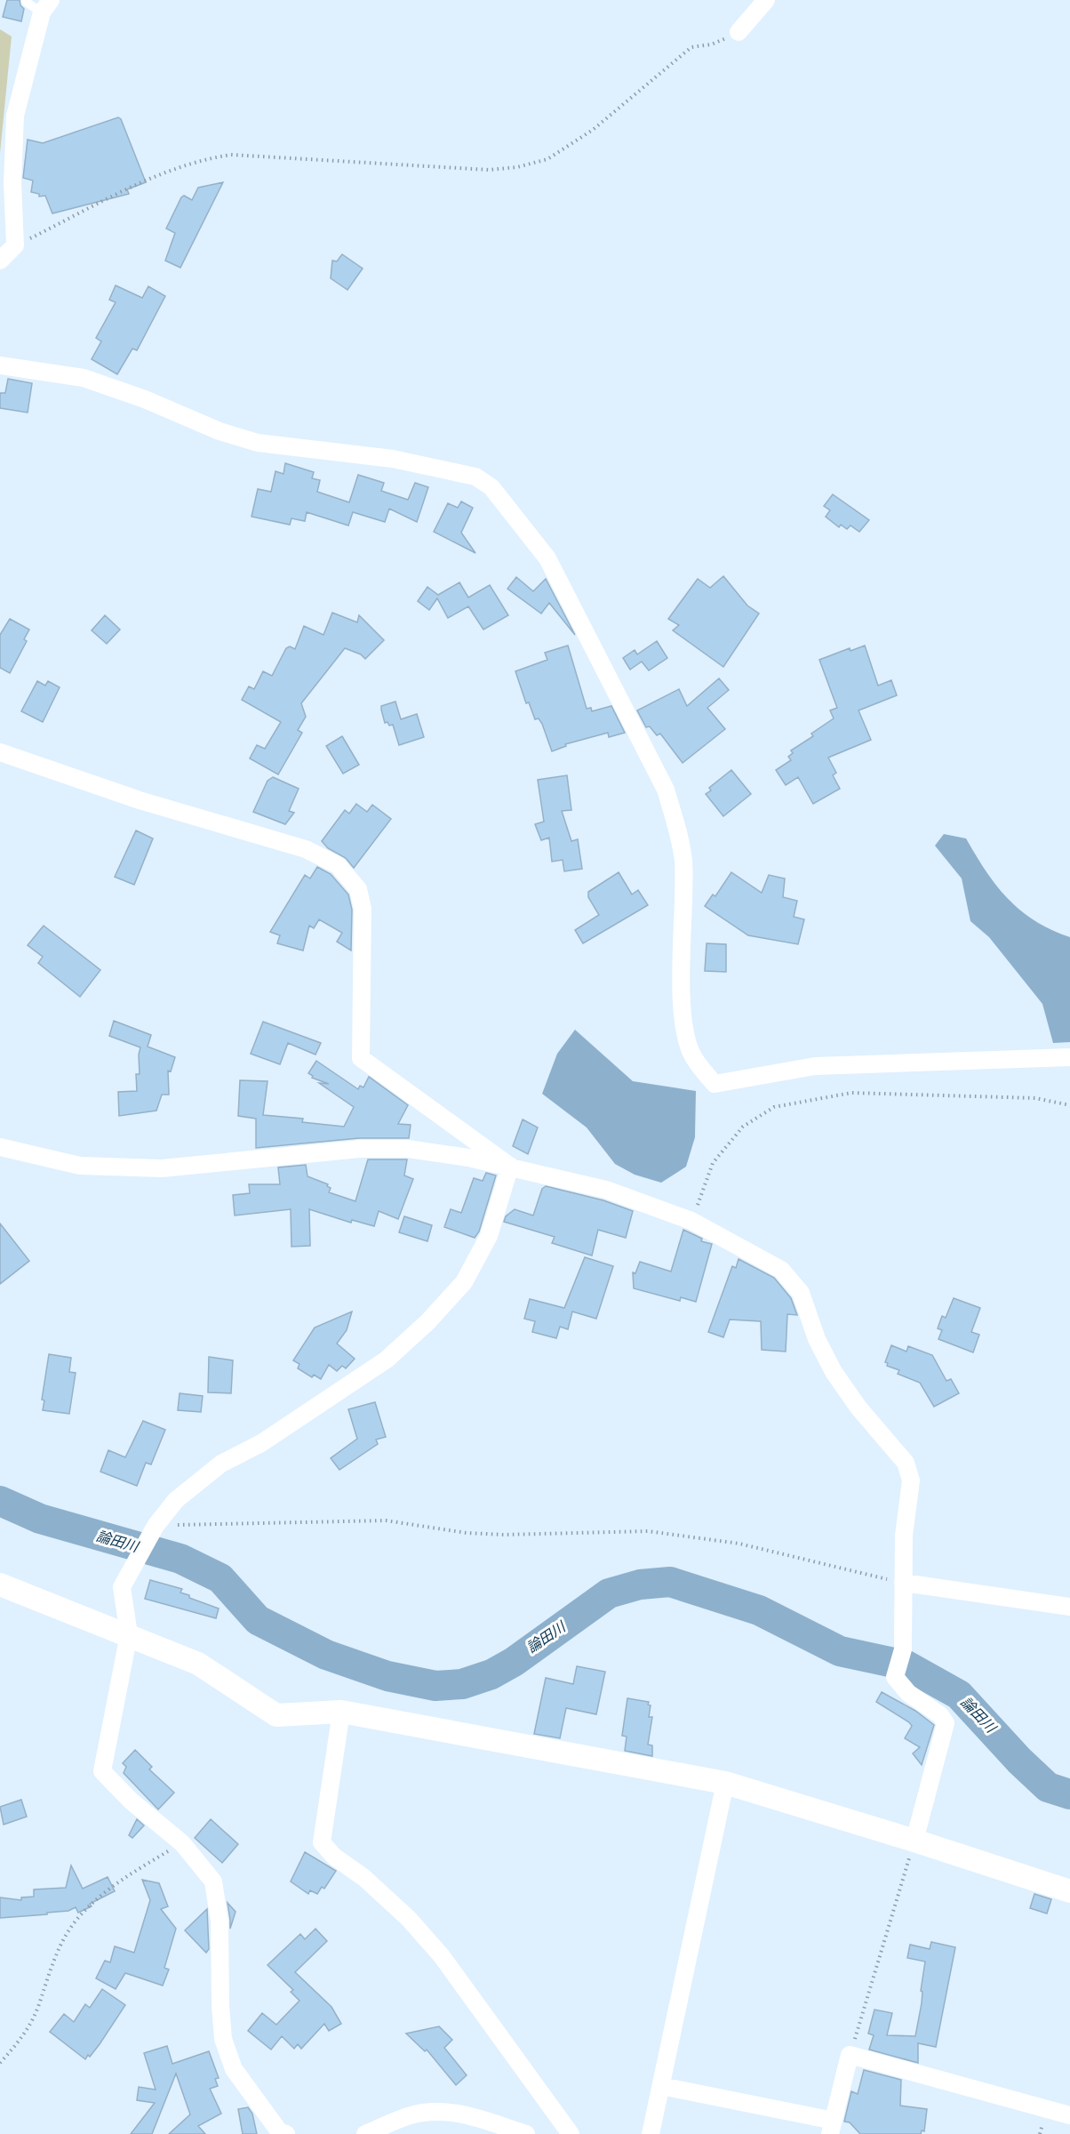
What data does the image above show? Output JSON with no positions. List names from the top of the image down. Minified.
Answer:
{"water":["論田川"]}
